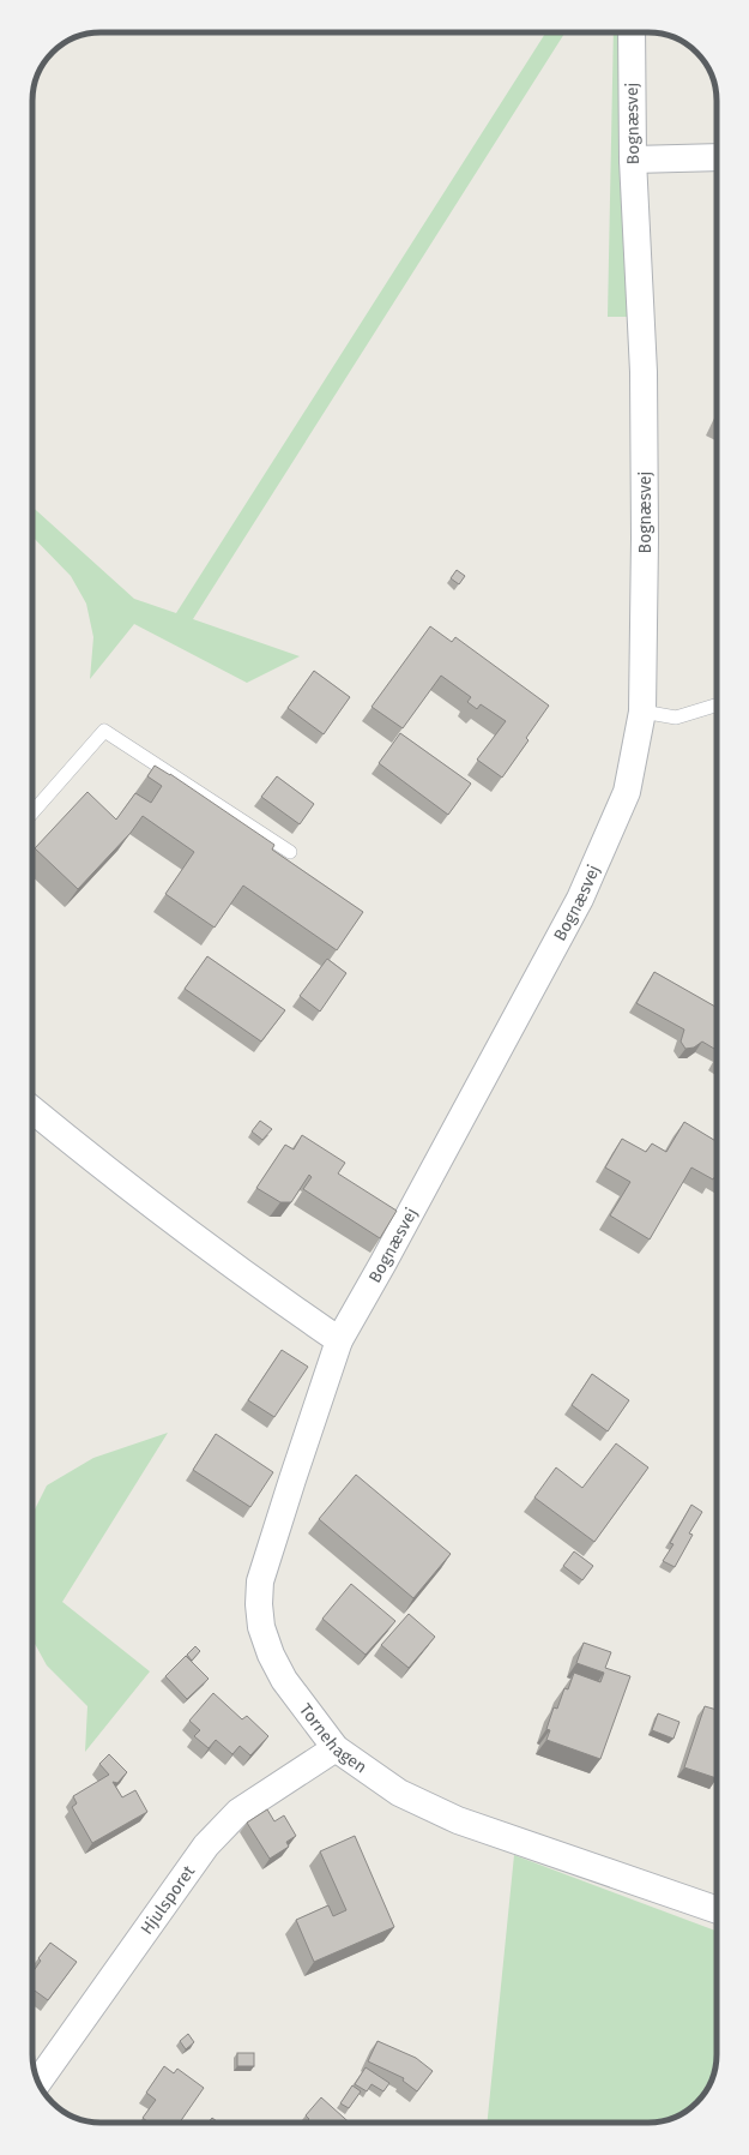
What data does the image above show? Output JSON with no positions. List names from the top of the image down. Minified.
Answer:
{"streets":{"street":["Bognæsvej","Tornehagen","Hjulsporet"]},"crossings":[["Bognæsvej","Tornehagen"],["Tornehagen","Hjulsporet"]]}
